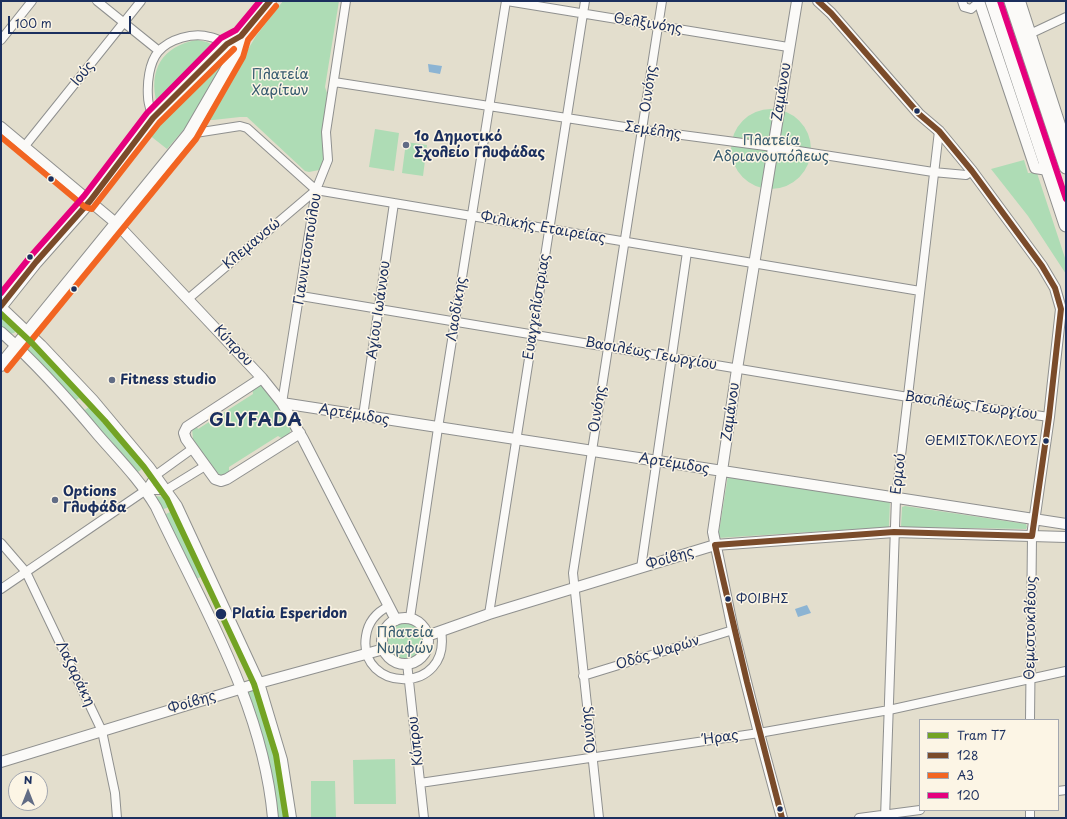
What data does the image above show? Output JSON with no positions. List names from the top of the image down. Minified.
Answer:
{"streets":{"street":["Θελξινόης","Ιούς","Οινόης","Ζαμάνου","Σεμέλης","Φιλικής Εταιρείας","Κλεμανσώ","Γιαννιτσοπούλου","Ευαγγελίστριας","Λαοδίκης","Αγίου Ιωάννου","Κύπρου","Βασιλέως Γεωργίου","Αρτέμιδος","Ερμού","Φοίβης","Θεμιστοκλέους","Οδóς Ψαρών","Λαζαράκη","Ήρας"]},"crossings":[["Θελξινόης","Οινόης"],["Θελξινόης","Ζαμάνου"],["Θελξινόης","Ευαγγελίστριας"],["Θελξινόης","Λαοδίκης"],["Ιούς","Κύπρου"],["Οινόης","Σεμέλης"],["Οινόης","Φιλικής Εταιρείας"],["Οινόης","Βασιλέως Γεωργίου"],["Οινόης","Αρτέμιδος"],["Οινόης","Φοίβης"],["Οινόης","Οδóς Ψαρών"],["Οινόης","Ήρας"],["Ζαμάνου","Σεμέλης"],["Ζαμάνου","Φιλικής Εταιρείας"],["Ζαμάνου","Βασιλέως Γεωργίου"],["Ζαμάνου","Αρτέμιδος"],["Ζαμάνου","Φοίβης"],["Ζαμάνου","Οδóς Ψαρών"],["Ζαμάνου","Ήρας"],["Σεμέλης","Γιαννιτσοπούλου"],["Σεμέλης","Ευαγγελίστριας"],["Σεμέλης","Λαοδίκης"],["Σεμέλης","Ερμού"],["Φιλικής Εταιρείας","Κλεμανσώ"],["Φιλικής Εταιρείας","Γιαννιτσοπούλου"],["Φιλικής Εταιρείας","Ευαγγελίστριας"],["Φιλικής Εταιρείας","Λαοδίκης"],["Φιλικής Εταιρείας","Αγίου Ιωάννου"],["Φιλικής Εταιρείας","Ερμού"],["Κλεμανσώ","Γιαννιτσοπούλου"],["Κλεμανσώ","Κύπρου"],["Γιαννιτσοπούλου","Κύπρου"],["Γιαννιτσοπούλου","Βασιλέως Γεωργίου"],["Γιαννιτσοπούλου","Αρτέμιδος"],["Ευαγγελίστριας","Βασιλέως Γεωργίου"],["Ευαγγελίστριας","Αρτέμιδος"],["Ευαγγελίστριας","Φοίβης"],["Λαοδίκης","Κύπρου"],["Λαοδίκης","Βασιλέως Γεωργίου"],["Λαοδίκης","Αρτέμιδος"],["Λαοδίκης","Φοίβης"],["Αγίου Ιωάννου","Βασιλέως Γεωργίου"],["Αγίου Ιωάννου","Αρτέμιδος"],["Κύπρου","Αρτέμιδος"],["Κύπρου","Φοίβης"],["Κύπρου","Ήρας"],["Βασιλέως Γεωργίου","Ερμού"],["Αρτέμιδος","Ερμού"],["Ερμού","Φοίβης"],["Ερμού","Ήρας"],["Φοίβης","Θεμιστοκλέους"],["Φοίβης","Λαζαράκη"],["Θεμιστοκλέους","Ήρας"]],"districts":["GLYFADA"],"parks":["Πλατεία Χαρίτων","Πλατεία Αδριανουπόλεως","Πλατεία Νυμφών"],"places":["1ο Δημοτικό Σχολείο Γλυφάδας","Fitness studio","ΘΕΜΙΣΤΟΚΛΕΟΥΣ","Options Γλυφάδα","ΦΟΙΒΗΣ","Platia Esperidon"],"lines":["transit line 128","transit line 120","transit line Α3","tram line Τ7"],"legend":["Tram Τ7","128","Α3","120"],"scale_bar":"100 m","north":"top"}
